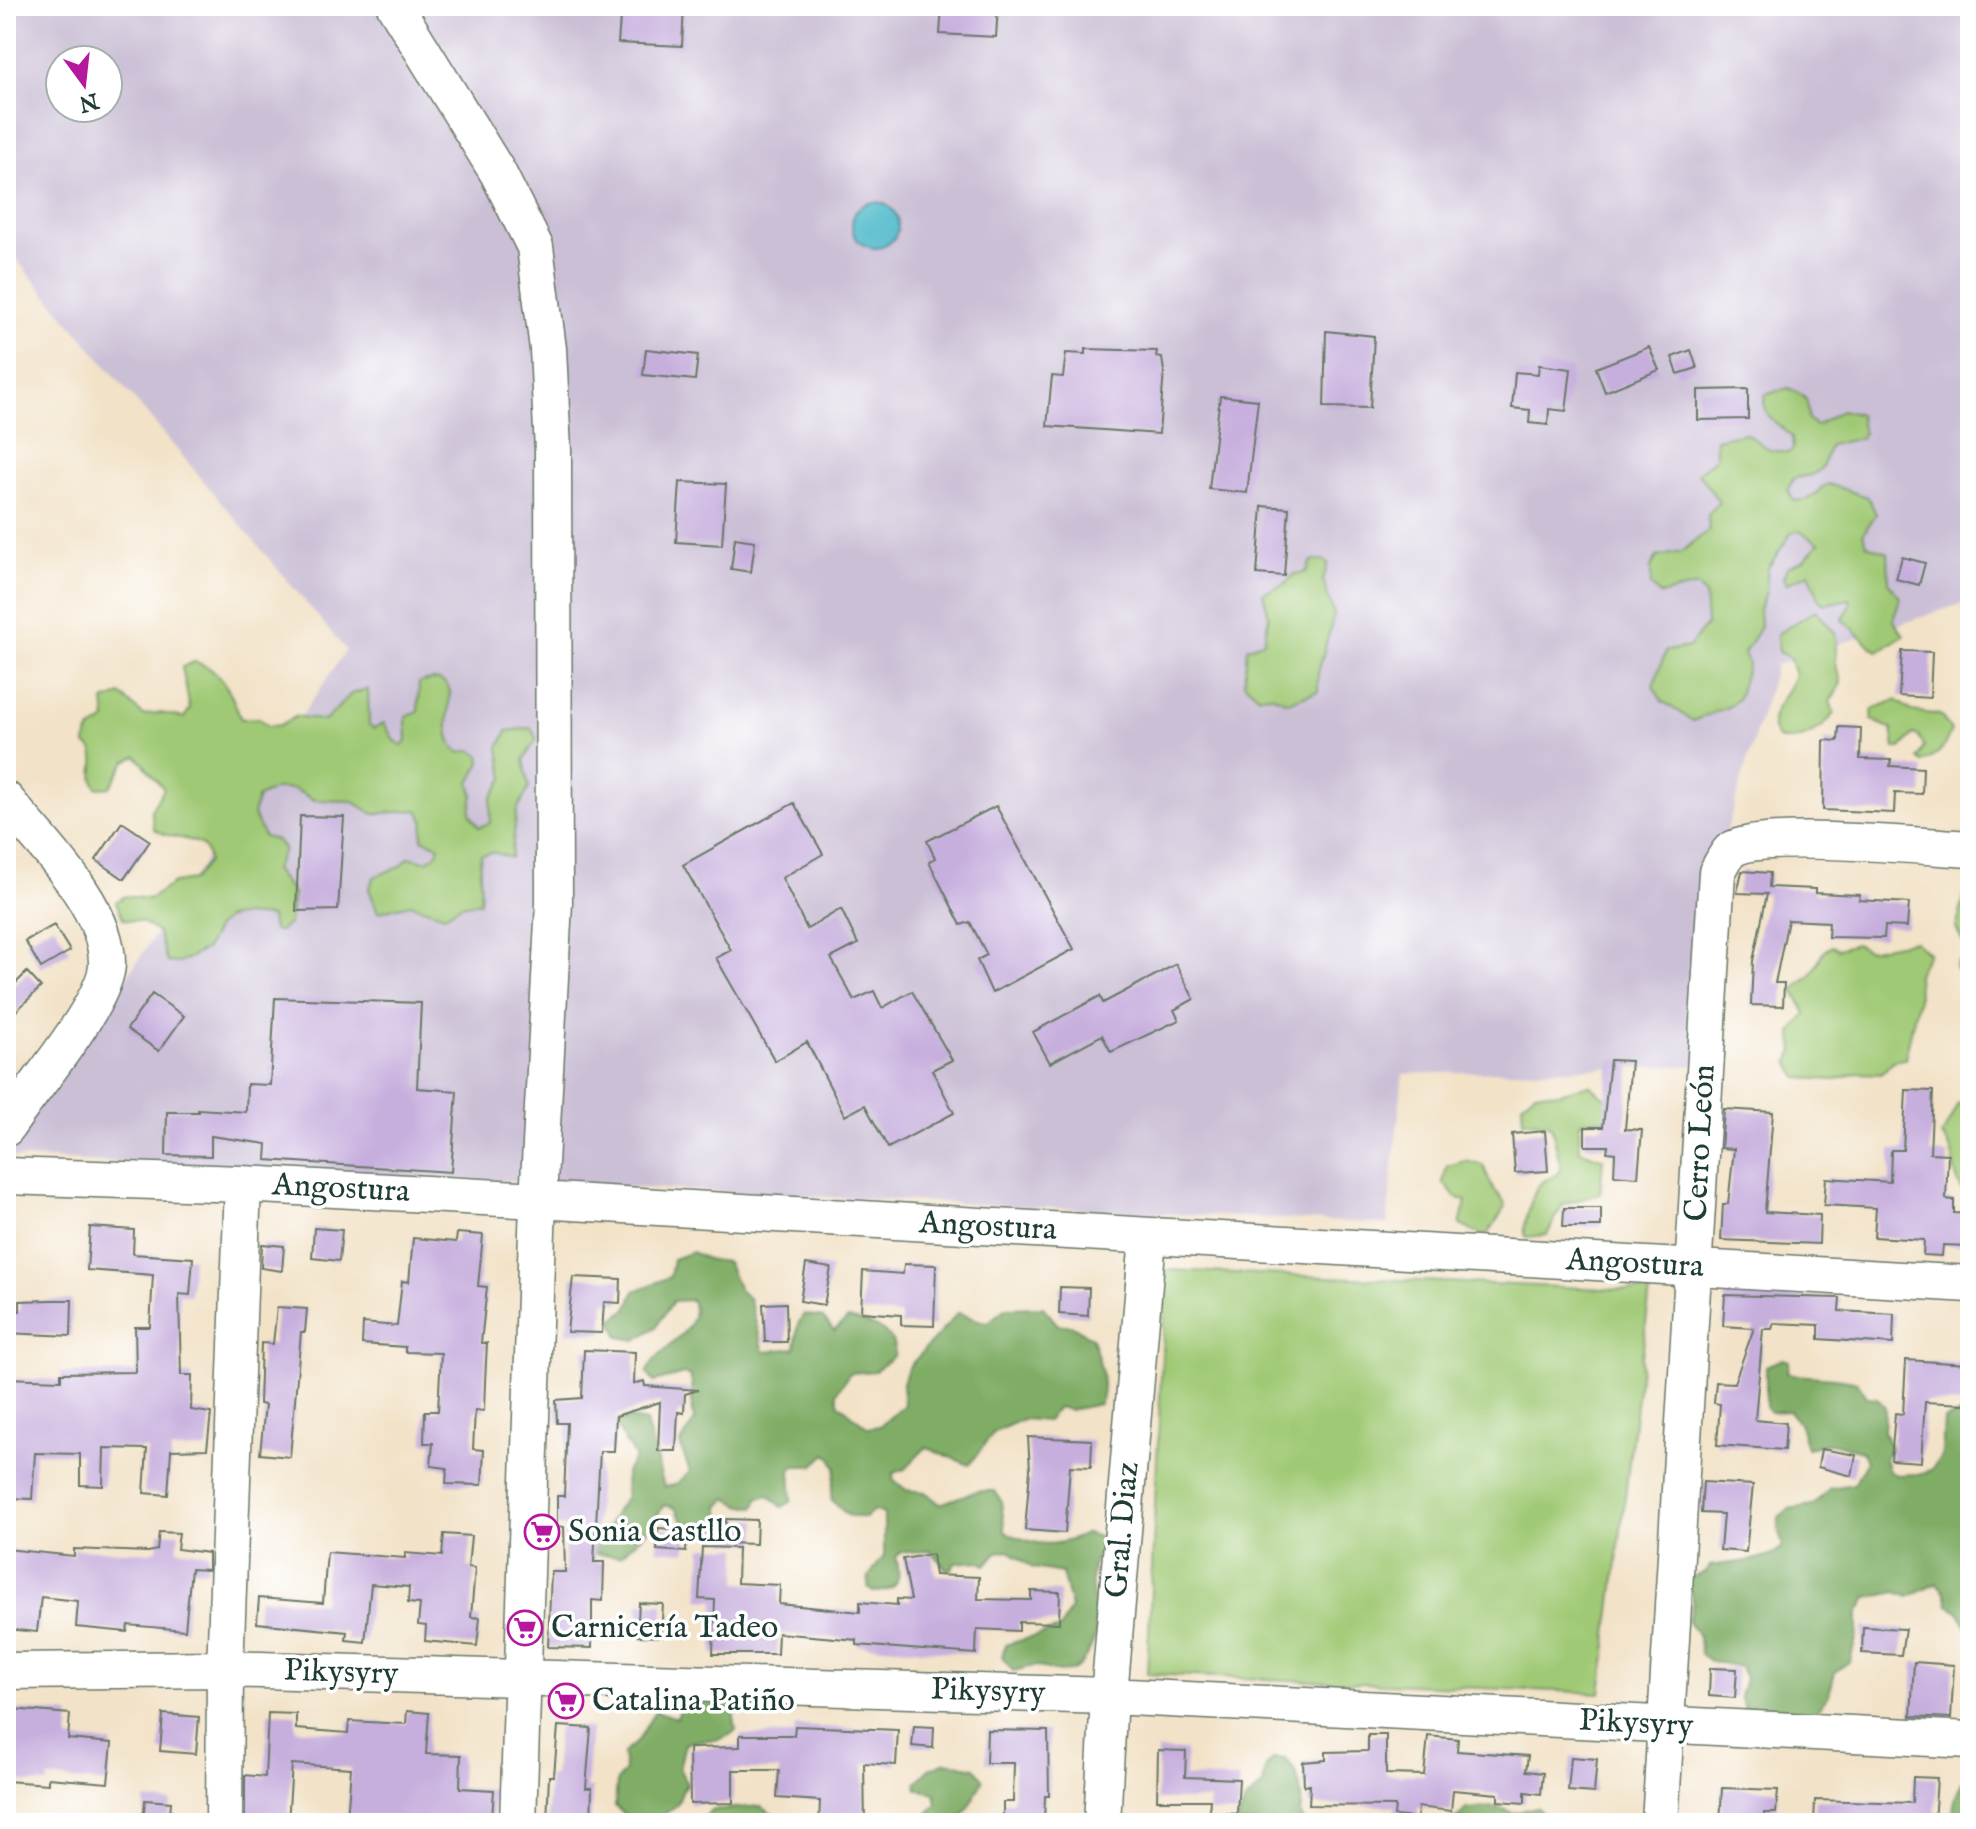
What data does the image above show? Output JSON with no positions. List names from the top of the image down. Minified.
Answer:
{"streets":{"street":["Cerro León","Angostura","Gral. Diaz","Pikysyry"]},"crossings":[["Cerro León","Angostura"],["Cerro León","Pikysyry"],["Angostura","Gral. Diaz"],["Gral. Diaz","Pikysyry"]],"places":{"supermarket":["Sonia Castllo","Carnicería Tadeo","Catalina Patiño"]},"north":"bottom"}
